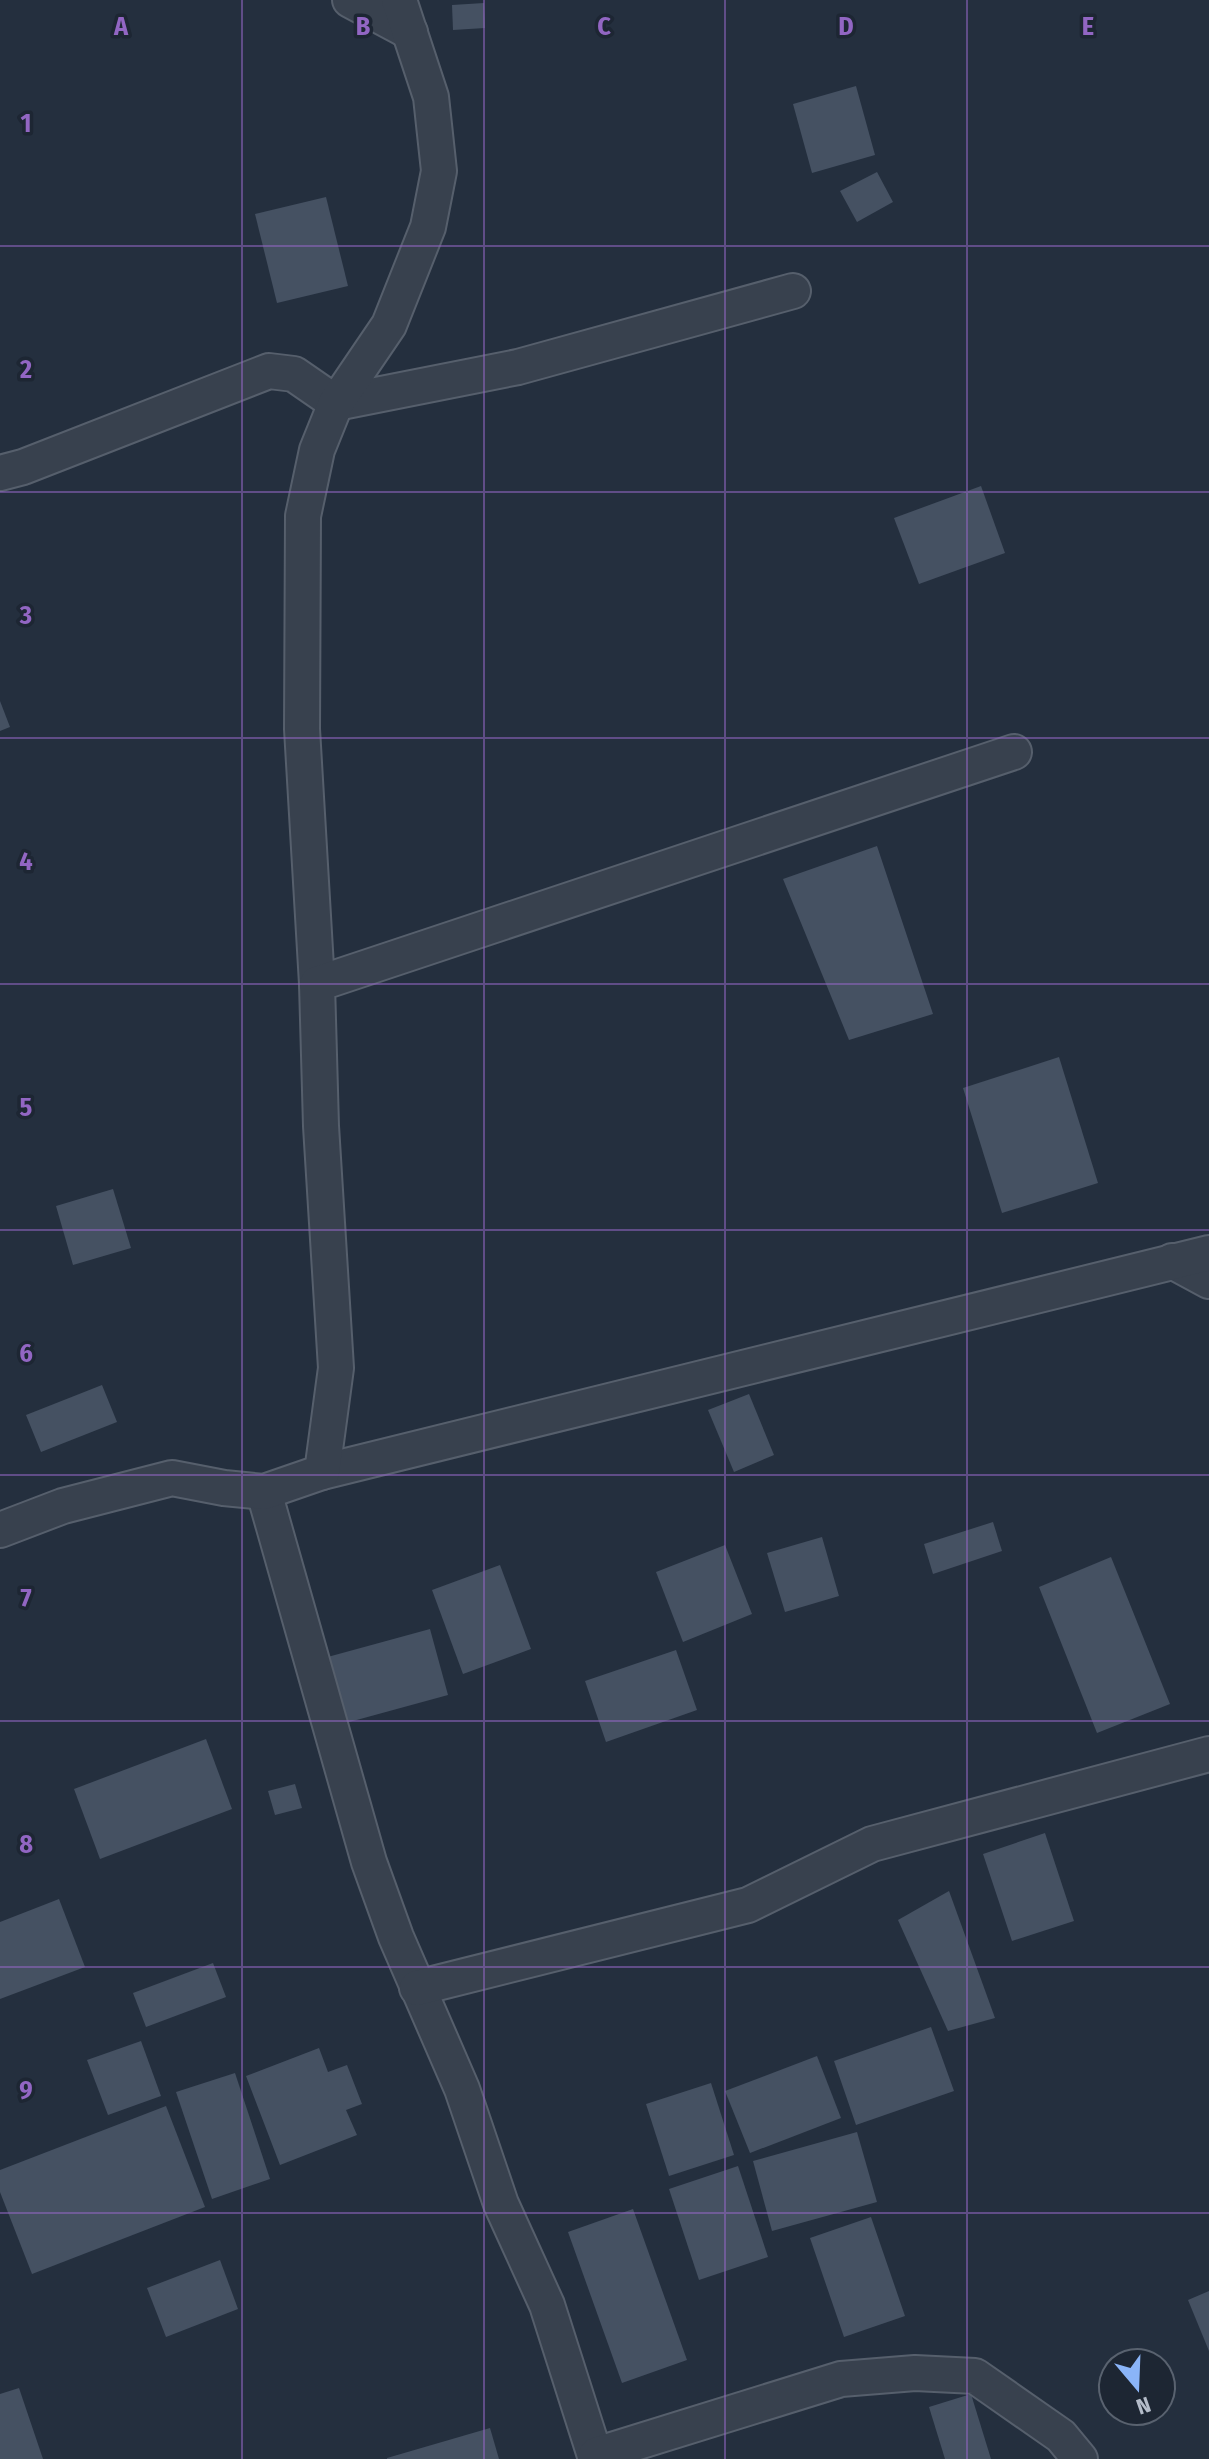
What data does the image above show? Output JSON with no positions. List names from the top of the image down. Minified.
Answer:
{"north":"bottom","grid":{"columns":["A","B","C","D","E"],"rows":["1","2","3","4","5","6","7","8","9"]}}
